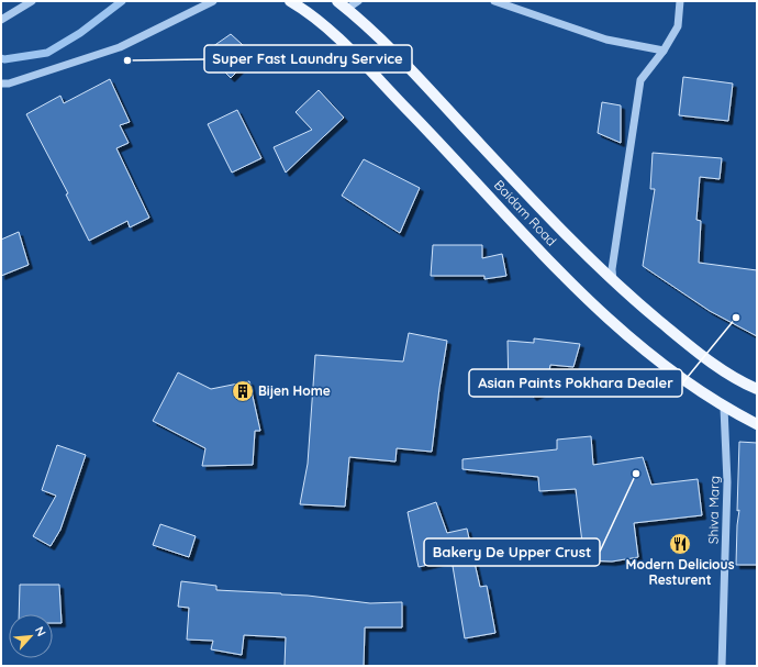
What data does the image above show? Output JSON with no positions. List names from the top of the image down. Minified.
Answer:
{"streets":{"main road":["Baidam Road"],"street":["Shiva Marg"]},"crossings":[["Baidam Road","Shiva Marg"]],"places":{"other":["Super Fast Laundry Service","Asian Paints Pokhara Dealer","Bakery De Upper Crust"],"building":["Bijen Home"],"restaurant":["Modern Delicious Resturent"]},"north":"top right"}
